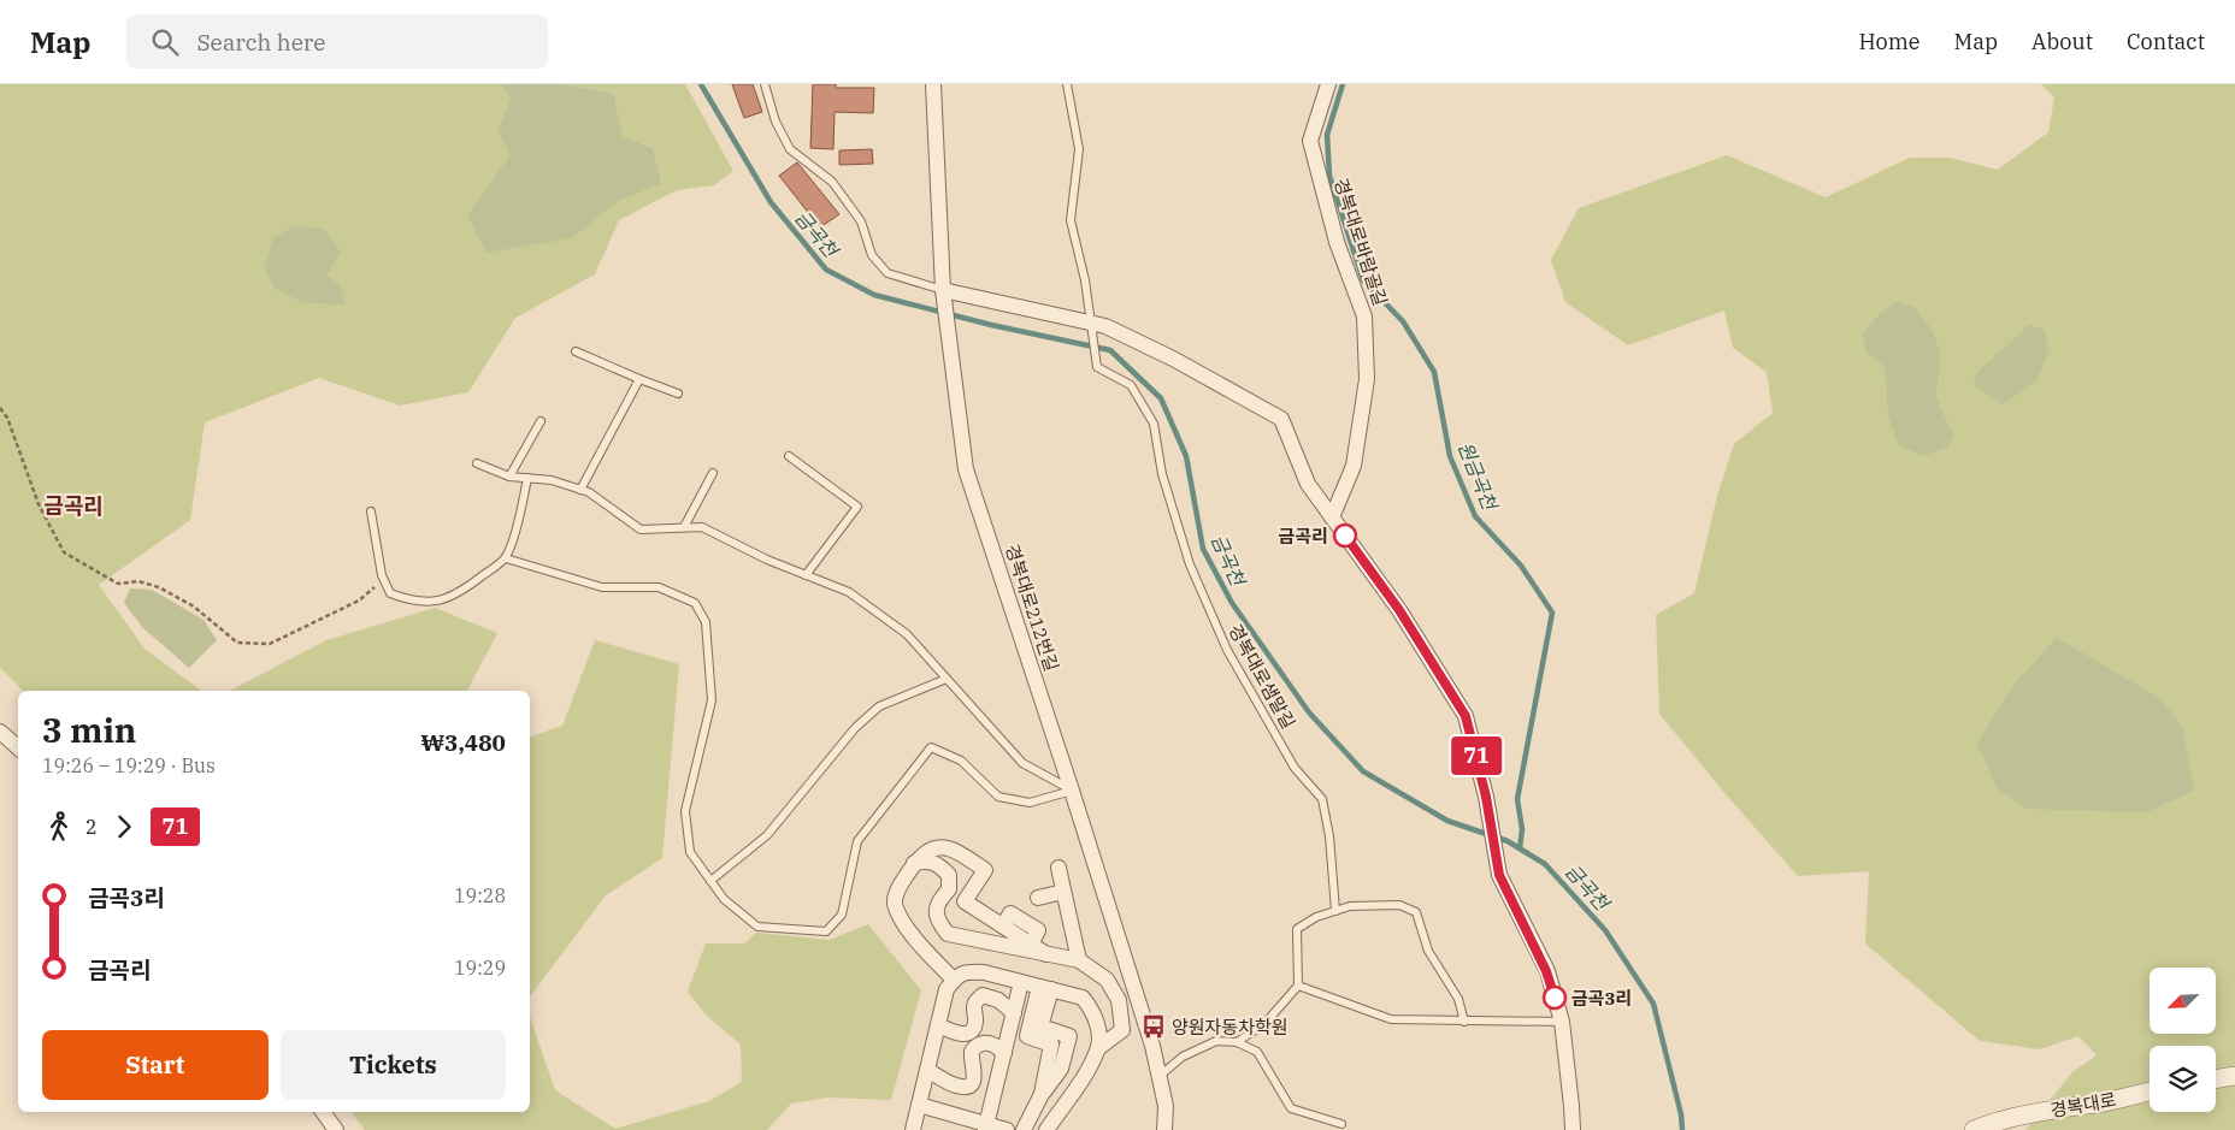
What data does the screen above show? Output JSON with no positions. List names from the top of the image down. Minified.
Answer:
{"streets":{"street":["경복대로바람골길","경복대로212번길","경복대로"],"lane":["경복대로샘말길"]},"districts":["금곡리"],"water":["금곡천","원금곡천"],"places":{"other":["금곡리","금곡3리"],"bus stop":["양원자동차학원"]},"lines":["bus line 71"],"north":"bottom left","page":{"header":"Map","search":"Search here","nav":["Home","Map","About","Contact"],"on_map":"71","heading":["3 min","19:26 – 19:29 · Bus","₩3,480"],"legs":["2","71"],"list":[{"name":"금곡3리","value":"19:28"},{"name":"금곡리","value":"19:29"}],"buttons":["Start","Tickets"]}}
